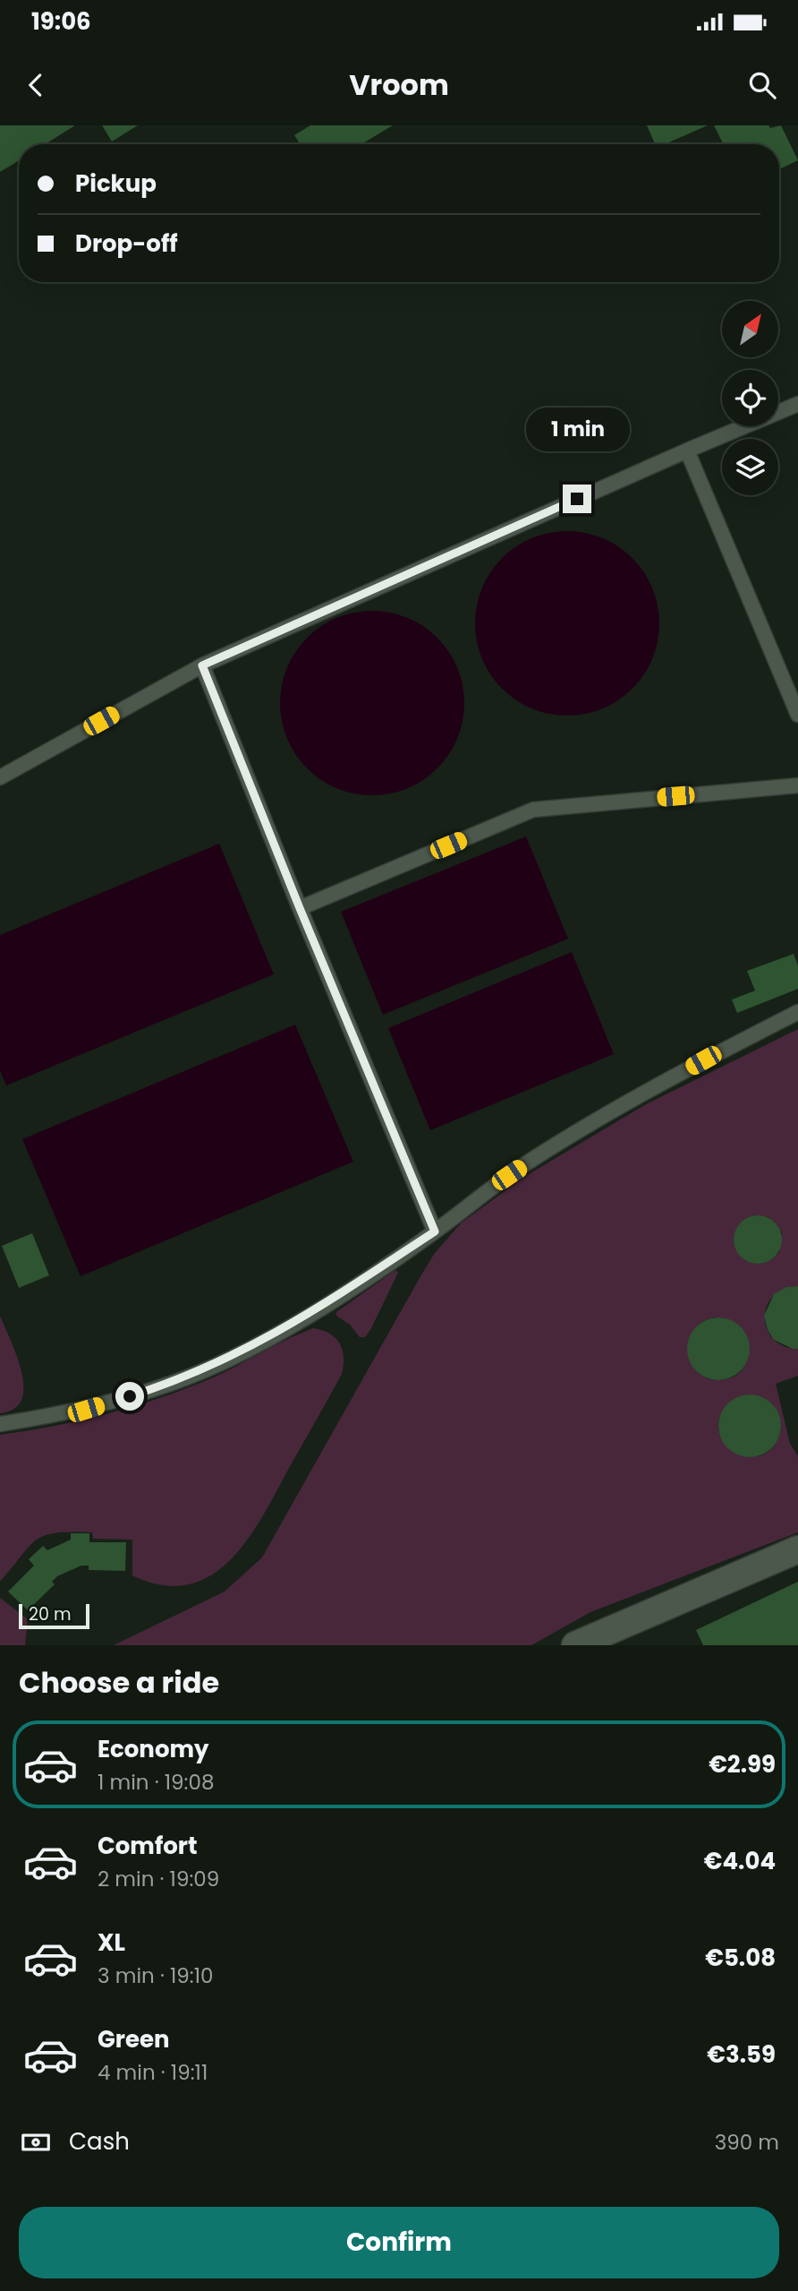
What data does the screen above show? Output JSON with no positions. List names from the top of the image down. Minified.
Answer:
{"scale_bar":"20 m","north":"top right","page":{"status":"19:06","header":"Vroom","banner":["Pickup","Drop-off"],"bubble":"1 min","scale":"20 m","heading":"Choose a ride","list":[{"name":"Economy","note":"1 min · 19:08","value":"€2.99"},{"name":"Comfort","note":"2 min · 19:09","value":"€4.04"},{"name":"XL","note":"3 min · 19:10","value":"€5.08"},{"name":"Green","note":"4 min · 19:11","value":"€3.59"}],"pay":["Cash","390 m"],"buttons":"Confirm"}}
